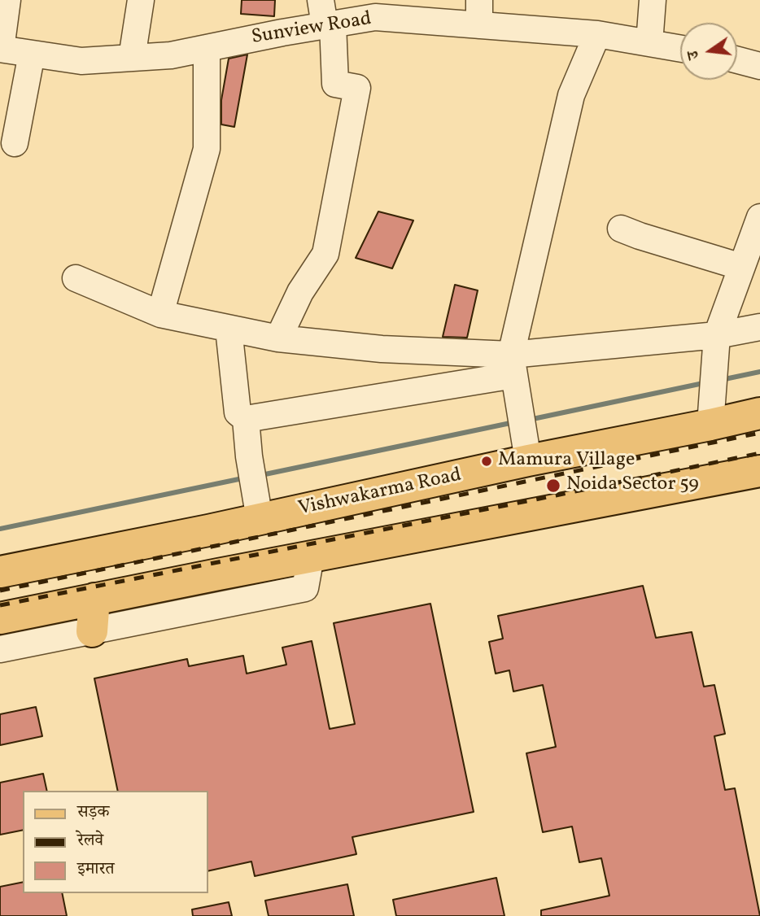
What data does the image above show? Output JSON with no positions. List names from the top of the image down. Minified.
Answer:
{"streets":{"main road":["Vishwakarma Road"],"street":["Sunview Road"]},"places":["Mamura Village","Noida Sector 59"],"legend":["सड़क","रेलवे","इमारत"],"north":"left"}
